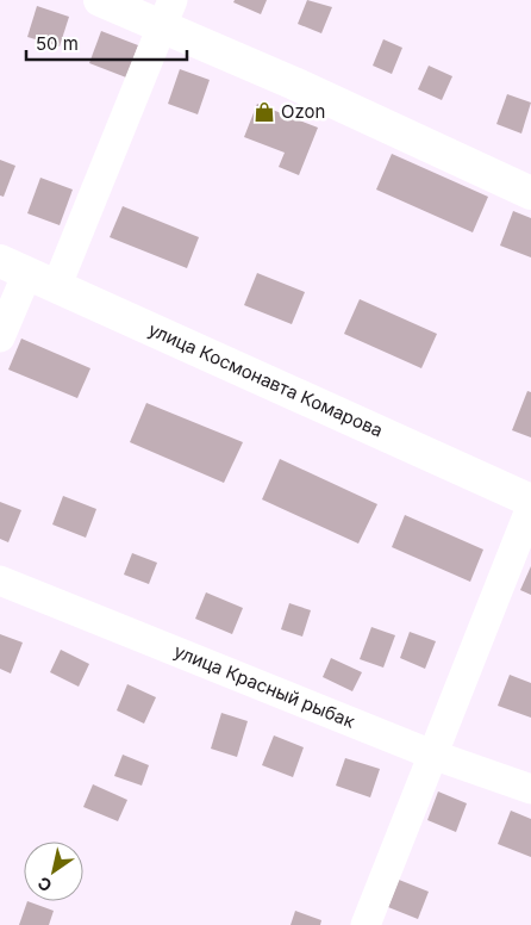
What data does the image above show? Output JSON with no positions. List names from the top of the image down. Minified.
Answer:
{"streets":{"main road":["улица Космонавта Комарова"],"street":["улица Красный рыбак"]},"places":{"shop":["Ozon"]},"scale_bar":"50 m","north":"bottom left"}
